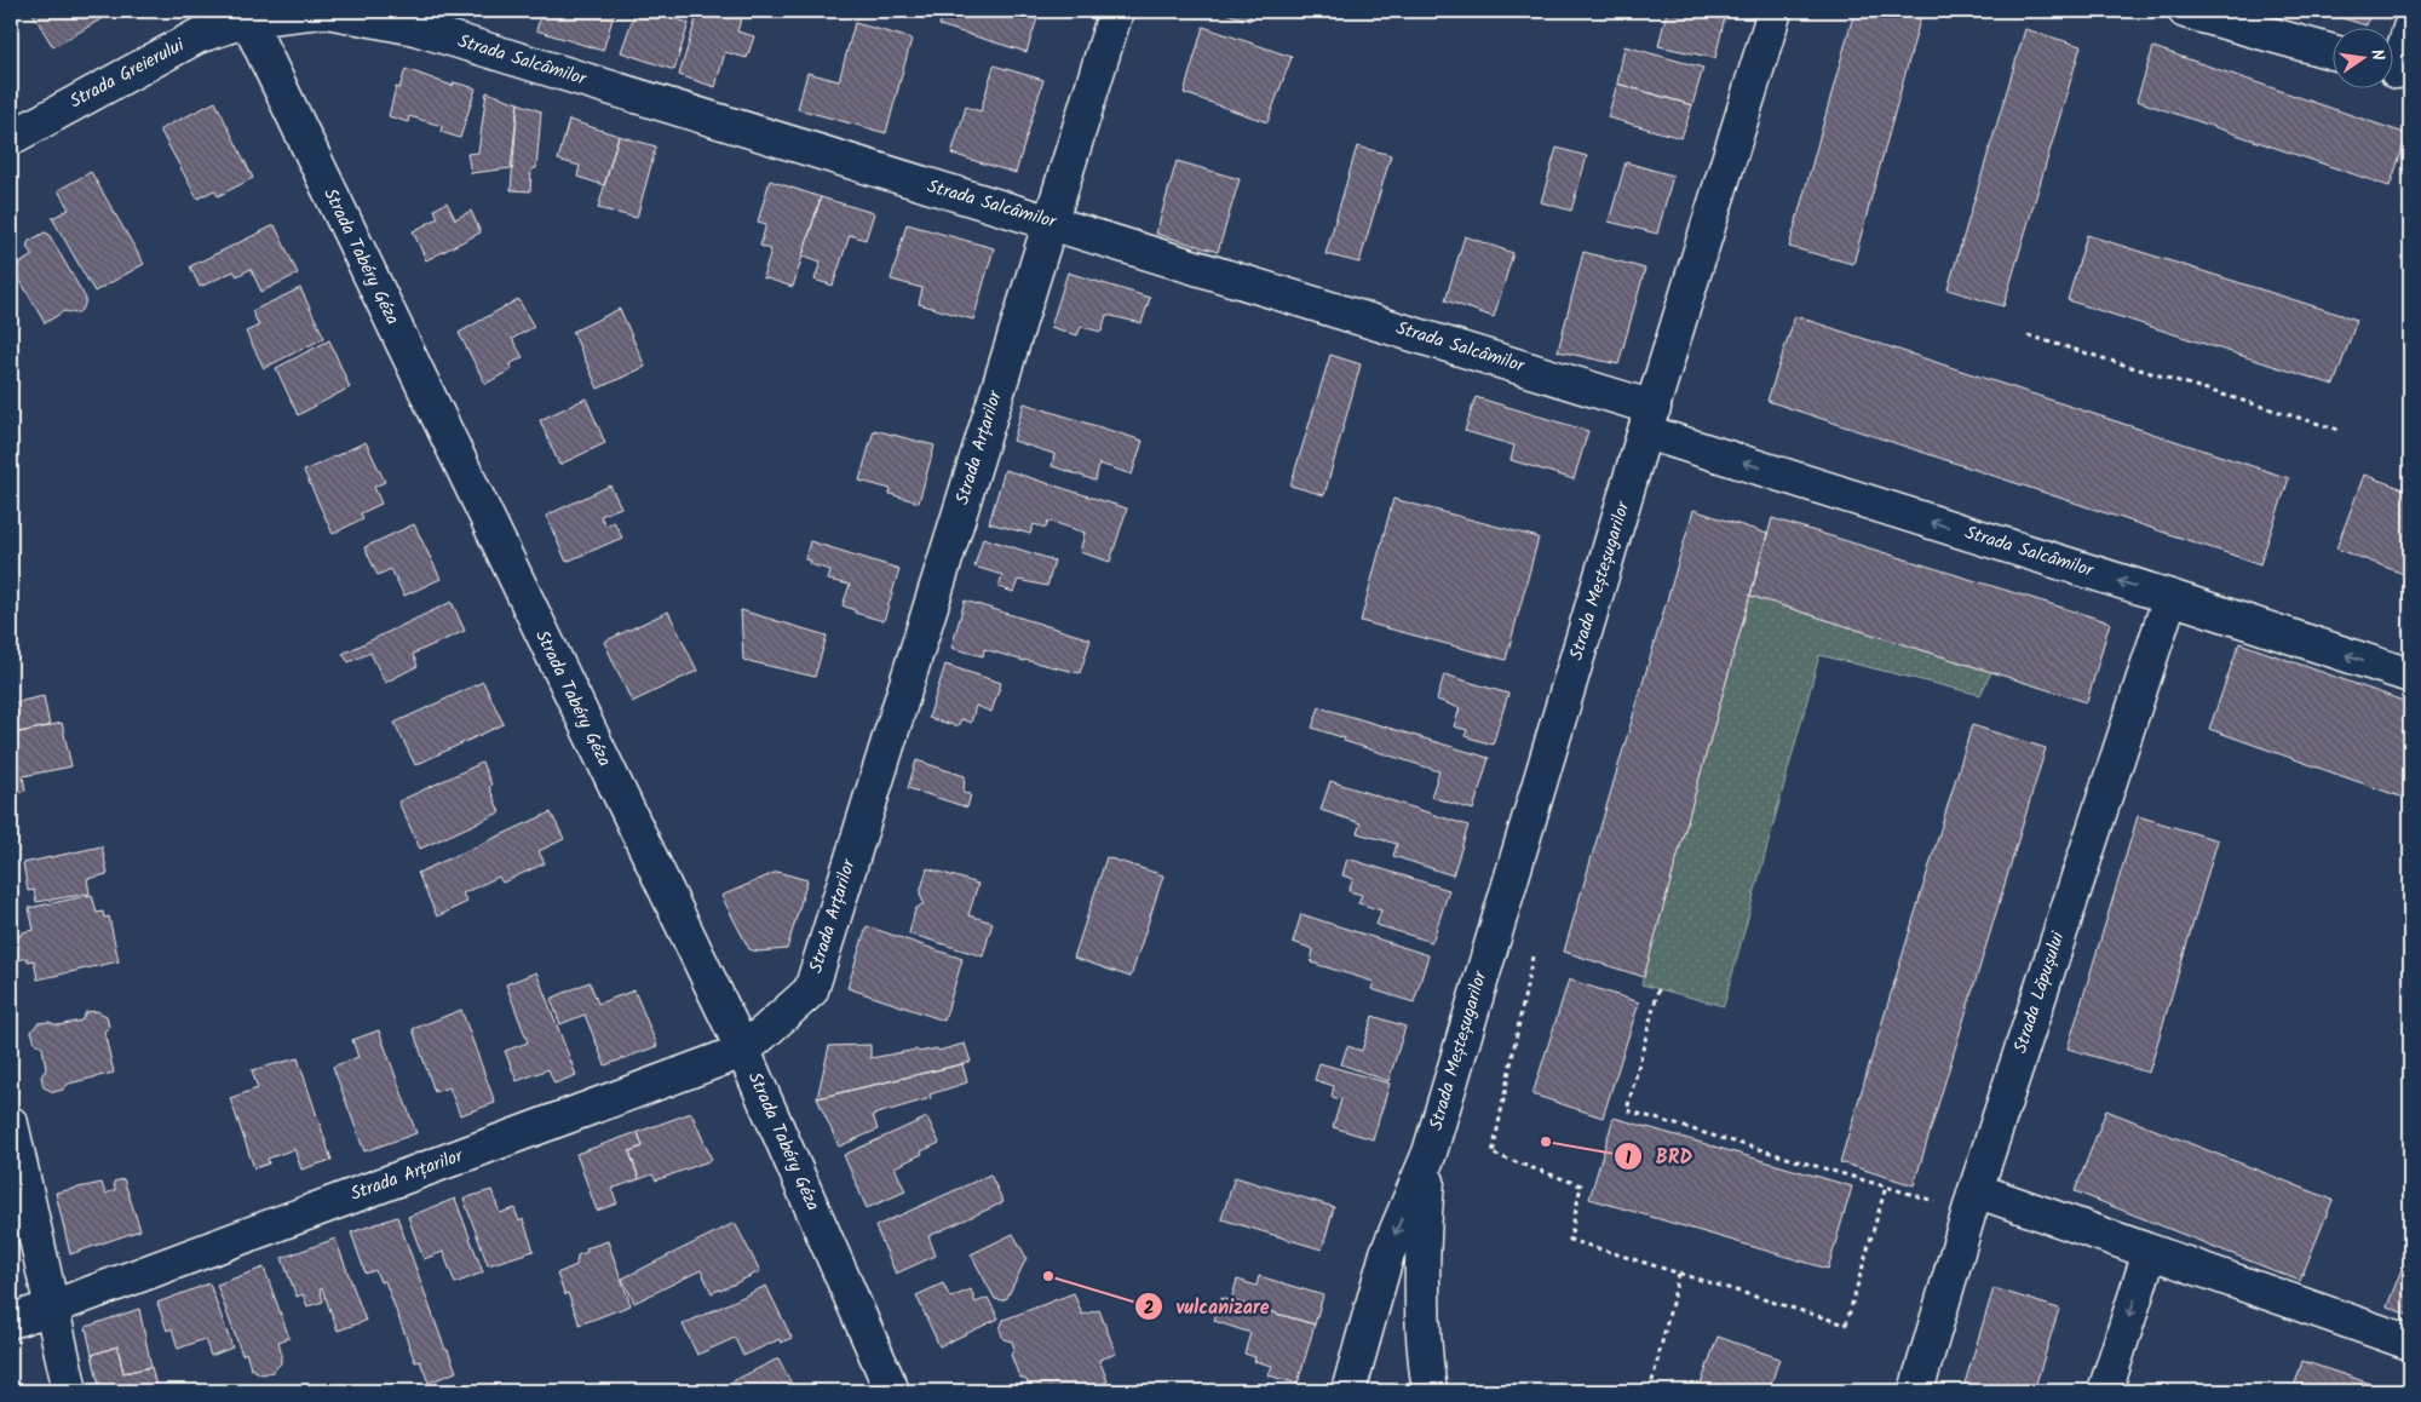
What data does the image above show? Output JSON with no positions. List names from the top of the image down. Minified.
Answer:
{"streets":{"street":["Strada Salcâmilor","Strada Greierului","Strada Tabéry Géza","Strada Arțarilor","Strada Meșteșugarilor","Strada Lăpușului"]},"crossings":[["Strada Salcâmilor","Strada Greierului"],["Strada Salcâmilor","Strada Tabéry Géza"],["Strada Salcâmilor","Strada Arțarilor"],["Strada Salcâmilor","Strada Meșteșugarilor"],["Strada Salcâmilor","Strada Lăpușului"],["Strada Greierului","Strada Tabéry Géza"],["Strada Tabéry Géza","Strada Arțarilor"]],"one_way":["Strada Salcâmilor"],"places":["BRD","vulcanizare"],"north":"right"}
